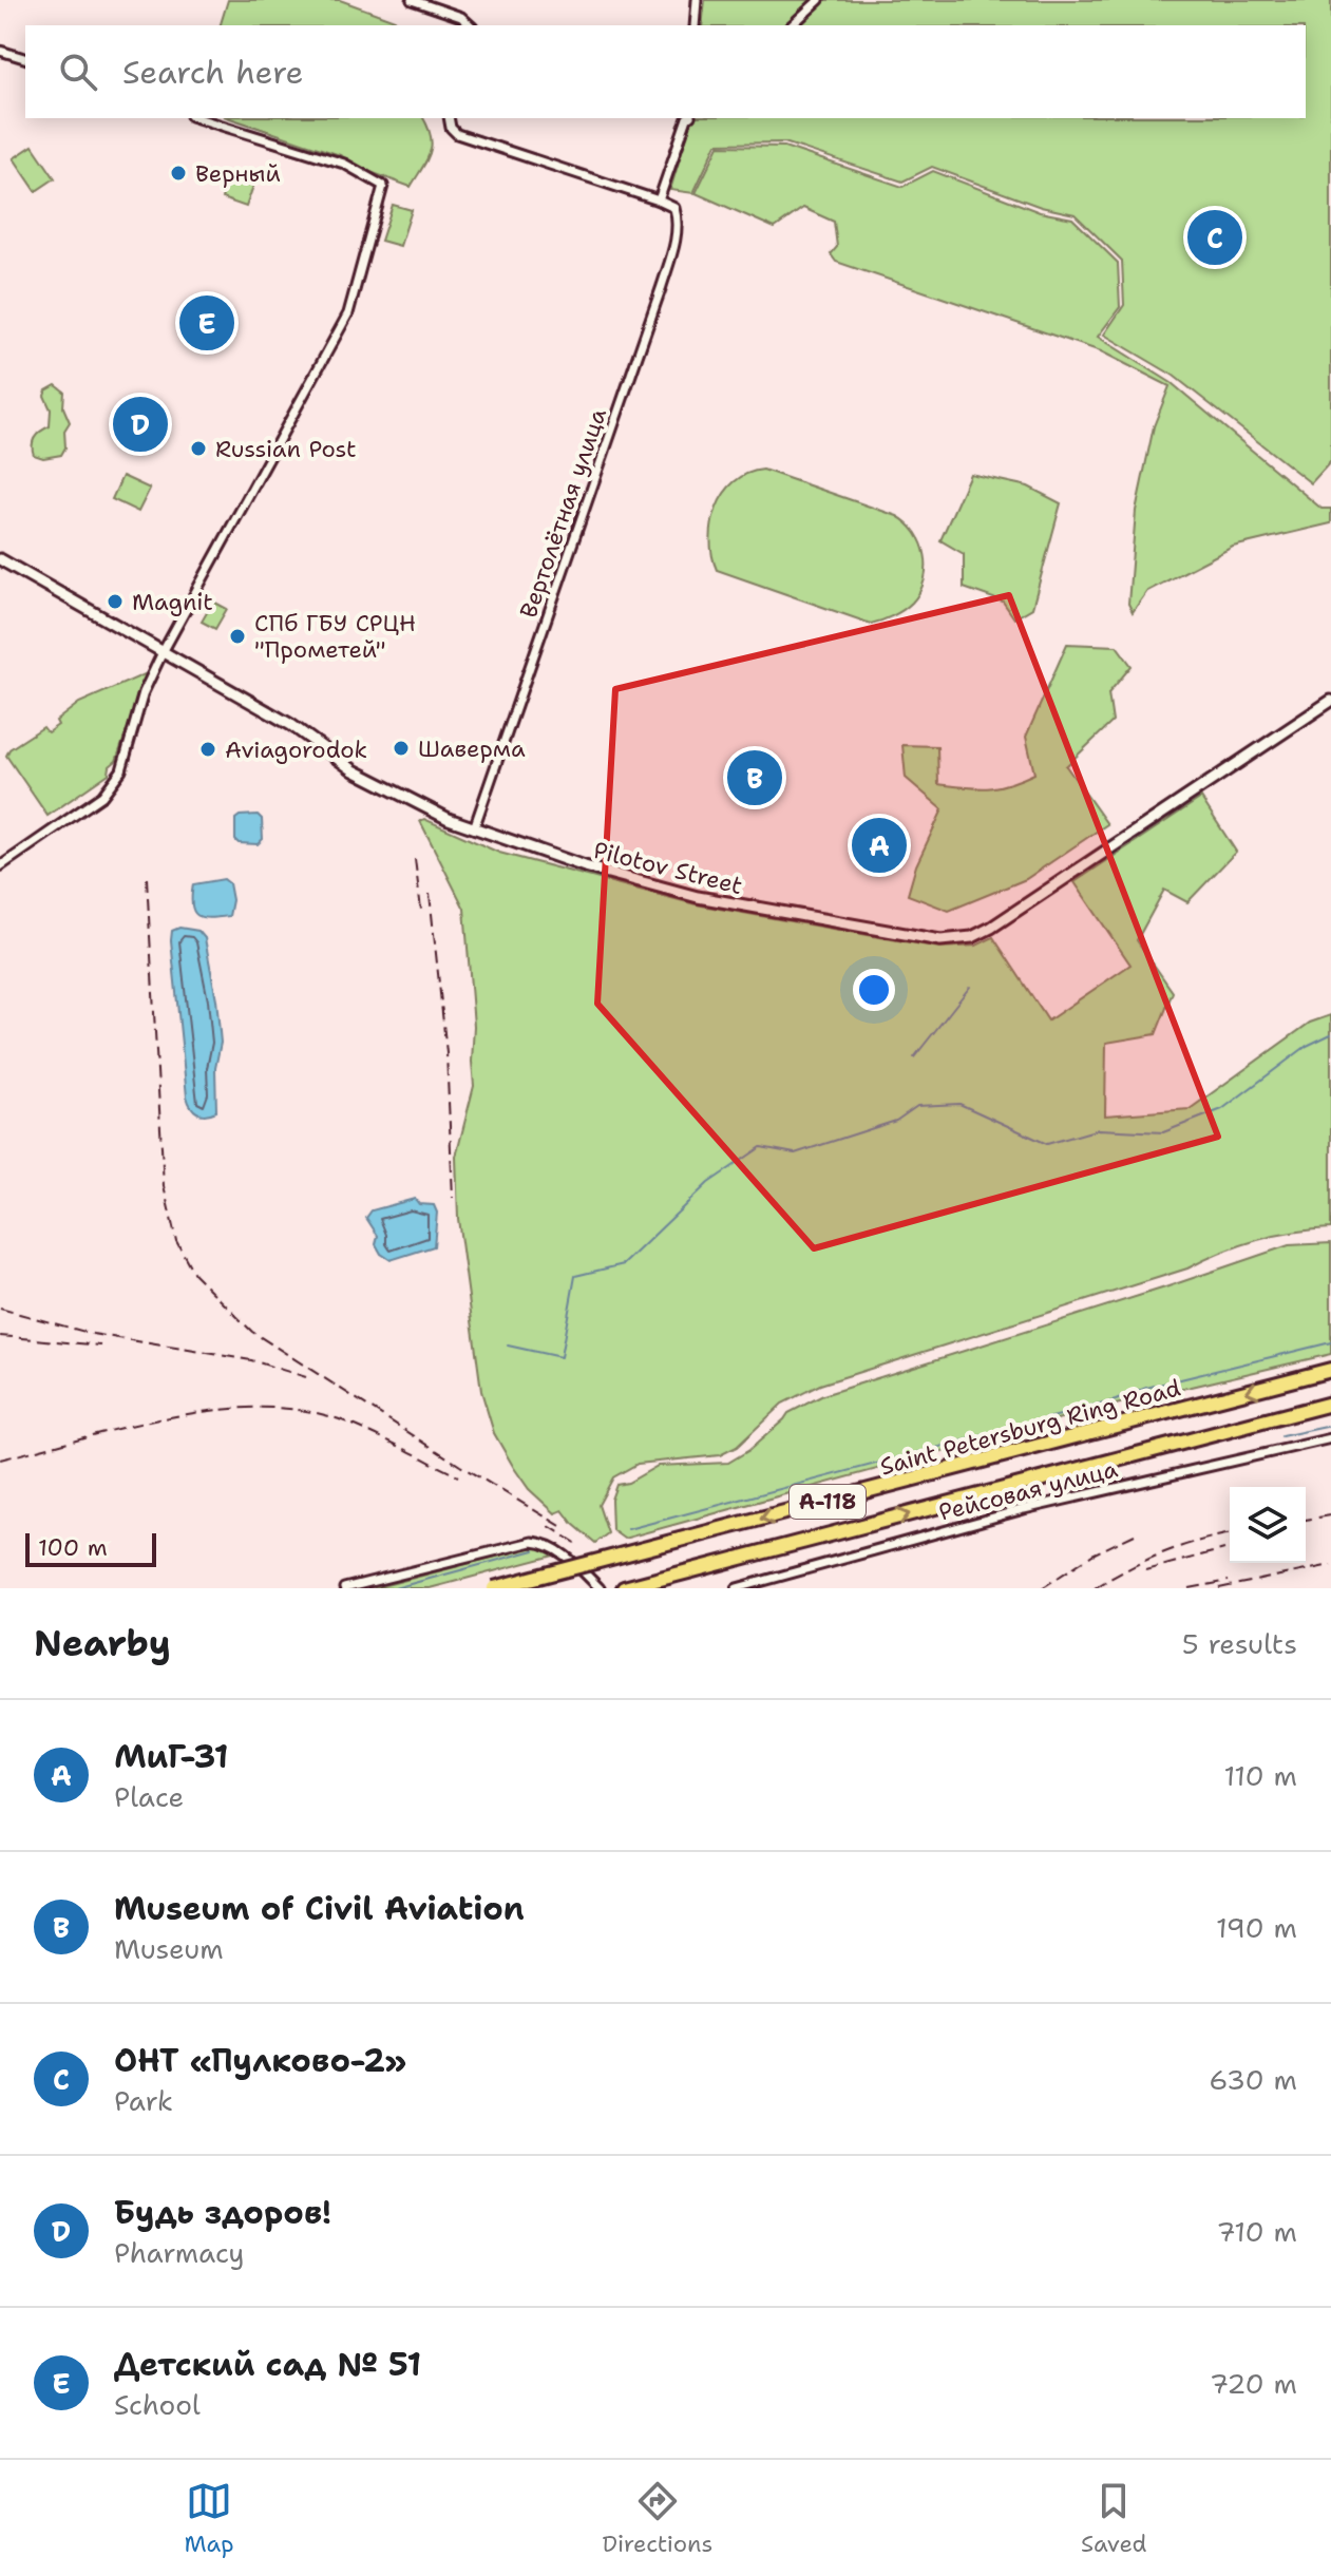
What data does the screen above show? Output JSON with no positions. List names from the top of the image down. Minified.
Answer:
{"streets":{"highway":["Saint Petersburg Ring Road","А-118"],"street":["Вертолётная улица","Pilotov Street","Рейсовая улица"]},"crossings":[["Вертолётная улица","Pilotov Street"]],"places":["Верный","Russian Post","Magnit","СПб ГБУ СРЦН \"Прометей\"","Шаверма","Aviagorodok"],"scale_bar":"100 m","page":{"search":"Search here","pins":["C","E","D","B","A"],"scale":"100 m","heading":["Nearby","5 results"],"list":[{"mark":"A","name":"МиГ-31","note":"Place","value":"110 m"},{"mark":"B","name":"Museum of Civil Aviation","note":"Museum","value":"190 m"},{"mark":"C","name":"ОНТ «Пулково-2»","note":"Park","value":"630 m"},{"mark":"D","name":"Будь здоров!","note":"Pharmacy","value":"710 m"},{"mark":"E","name":"Детский сад № 51","note":"School","value":"720 m"}],"nav":["Map","Directions","Saved"]}}
